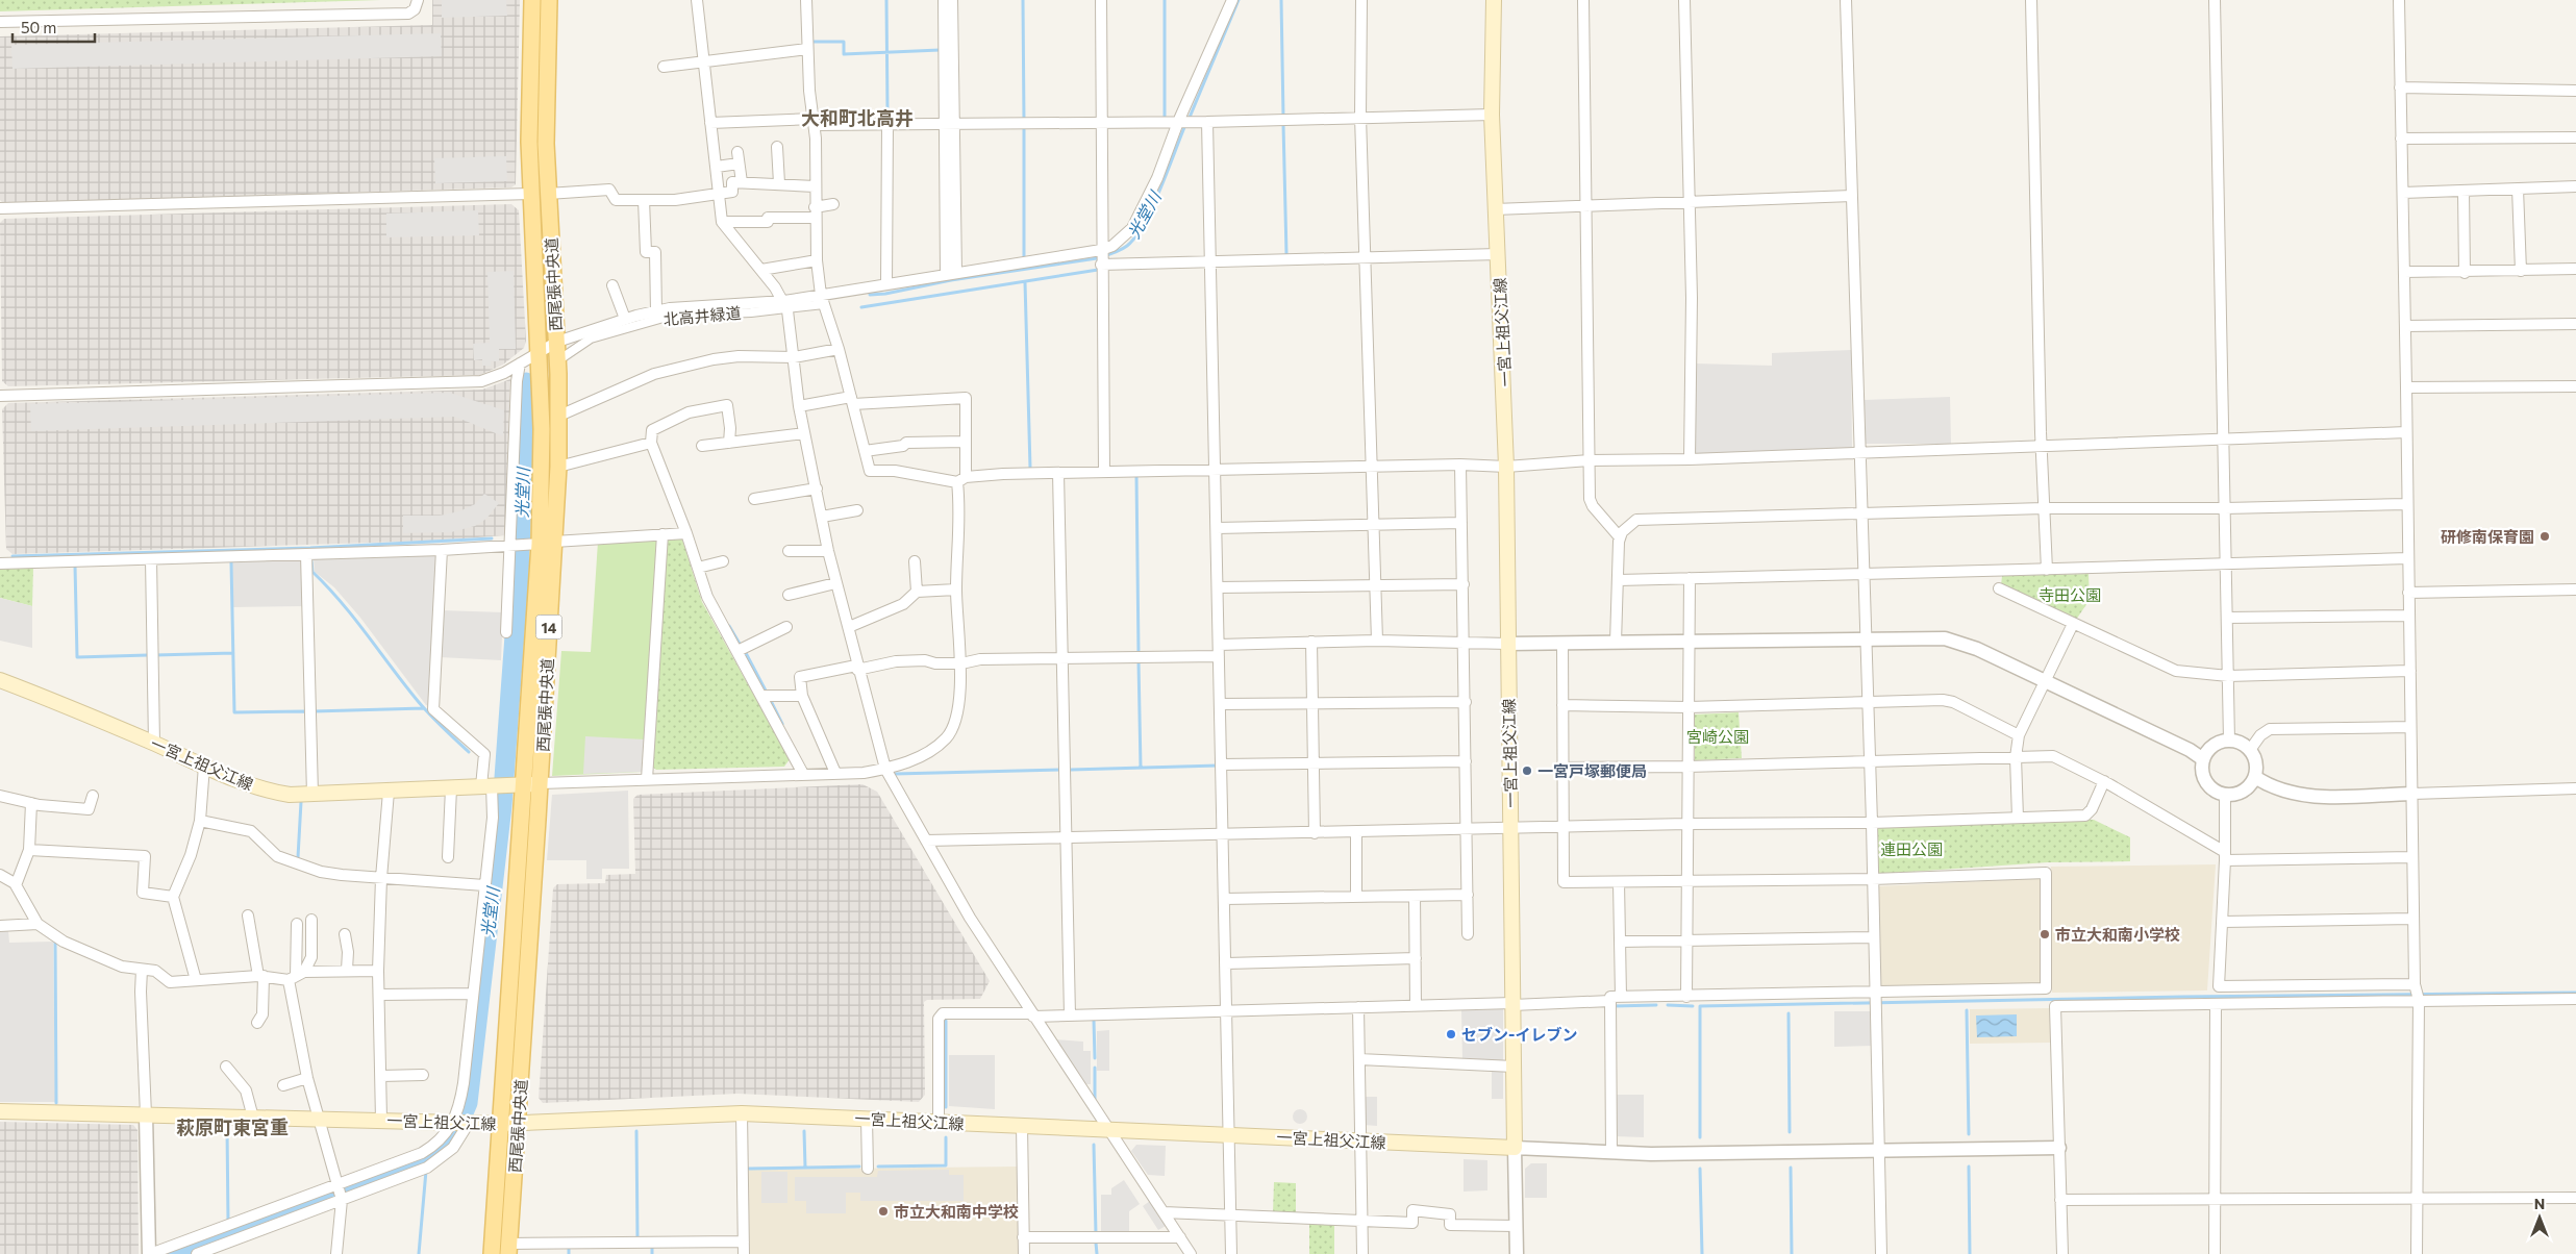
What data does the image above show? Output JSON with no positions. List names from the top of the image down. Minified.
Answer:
{"streets":{"main road":["西尾張中央道","一宮上祖父江線","14"],"street":["北高井緑道"]},"crossings":[["西尾張中央道","北高井緑道"],["西尾張中央道","一宮上祖父江線"]],"districts":["大和町北高井","萩原町東宮重"],"water":["光堂川"],"parks":["寺田公園","宮崎公園","連田公園"],"places":["研修南保育園","一宮戸塚郵便局","市立大和南小学校","セブン-イレブン","市立大和南中学校"],"scale_bar":"50 m","north":"top"}
